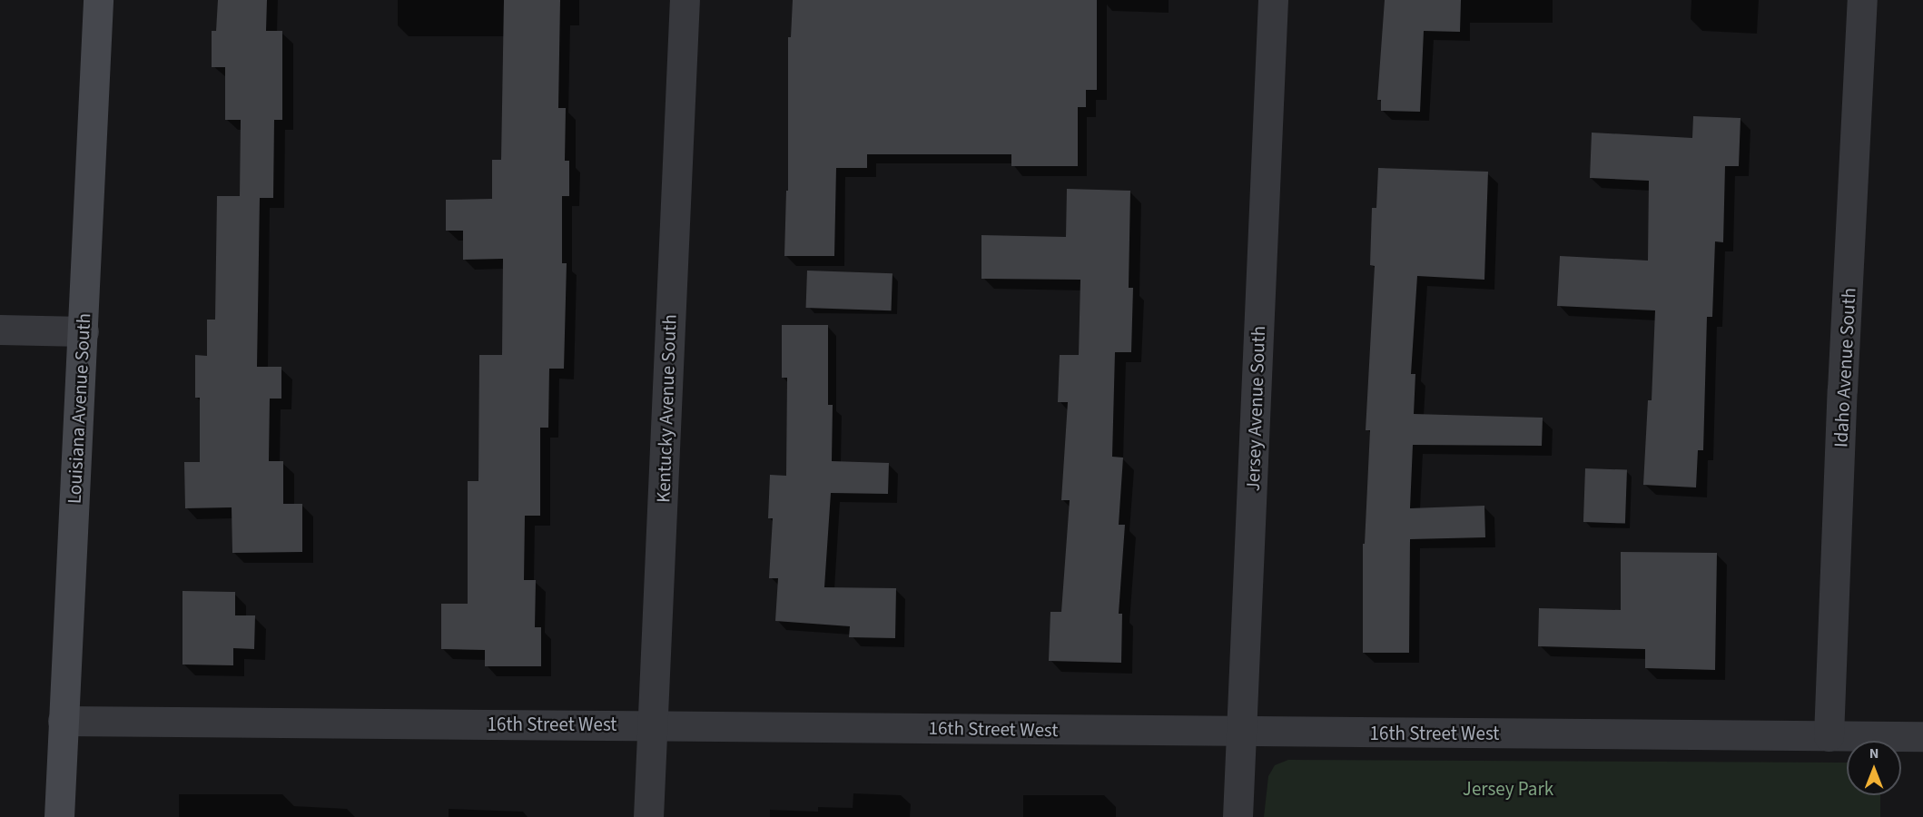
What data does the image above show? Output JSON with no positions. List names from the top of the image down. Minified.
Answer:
{"streets":{"main road":["Louisiana Avenue South"],"street":["Idaho Avenue South","Kentucky Avenue South","Jersey Avenue South","16th Street West"]},"crossings":[["Idaho Avenue South","16th Street West"],["Louisiana Avenue South","16th Street West"],["Kentucky Avenue South","16th Street West"],["Jersey Avenue South","16th Street West"]],"parks":["Jersey Park"],"north":"top"}
